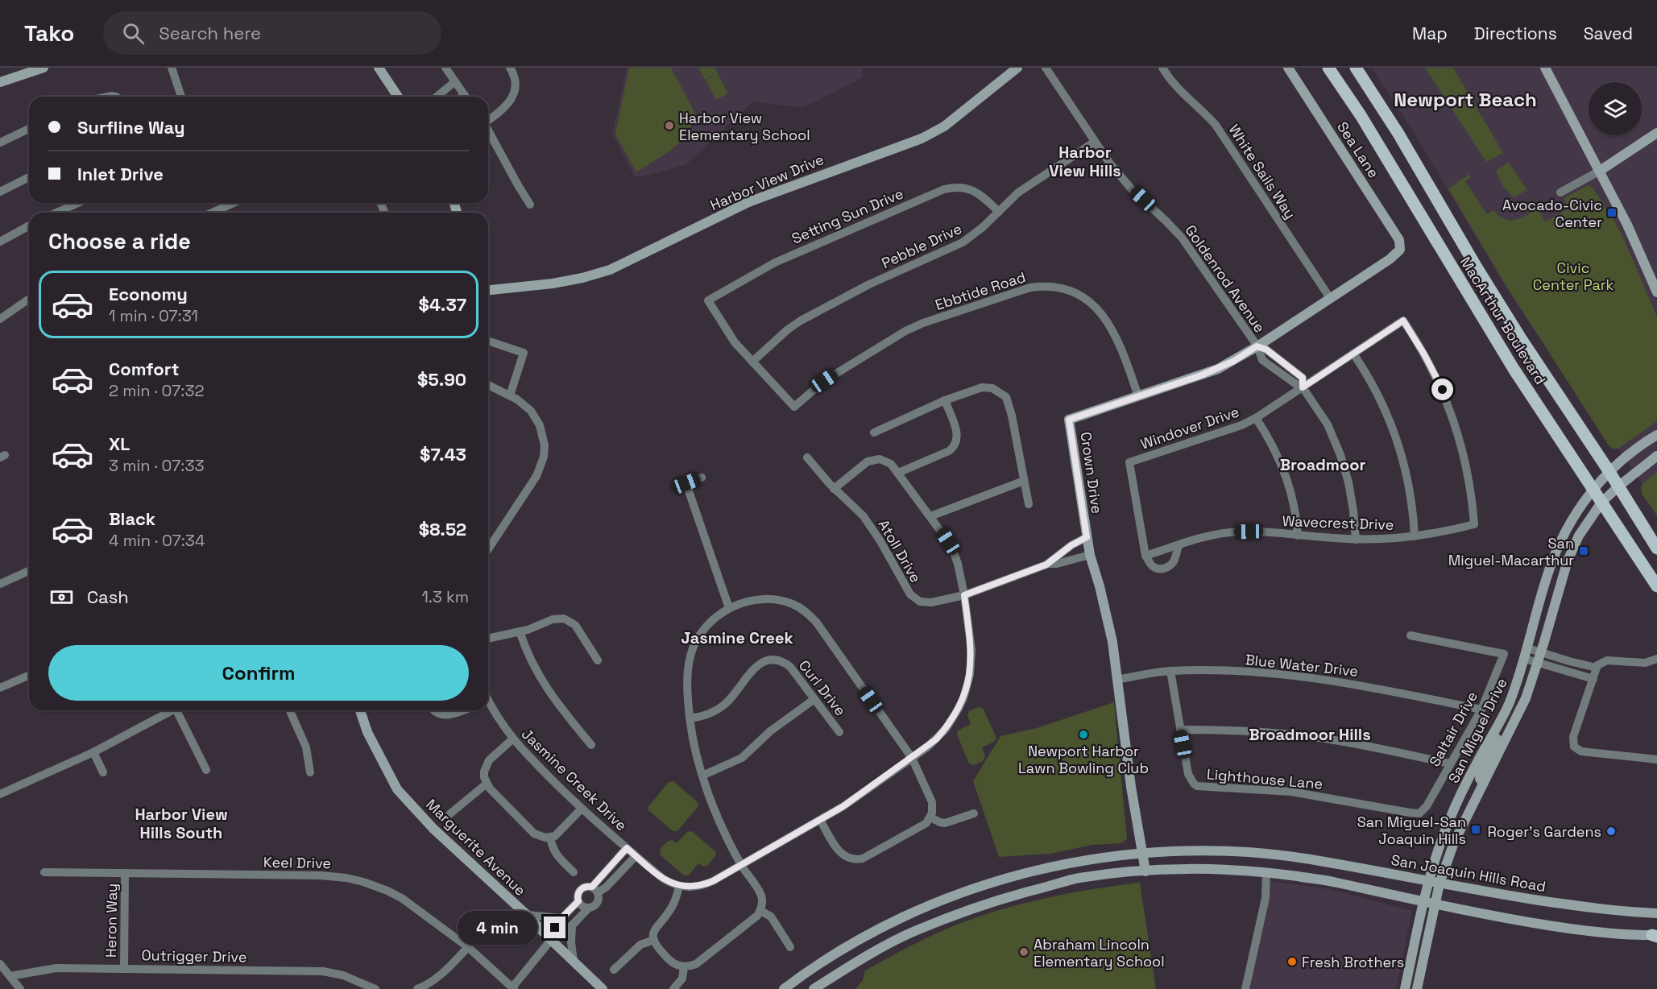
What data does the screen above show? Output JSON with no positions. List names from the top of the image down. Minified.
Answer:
{"streets":{"main road":["Sea Lane","Harbor View Drive","MacArthur Boulevard","Crown Drive","San Miguel Drive","Marguerite Avenue","San Joaquin Hills Road"],"street":["White Sails Way","Setting Sun Drive","Pebble Drive","Goldenrod Avenue","Ebbtide Road","Windover Drive","Wavecrest Drive","Atoll Drive","Blue Water Drive","Curl Drive","Saltair Drive","Lighthouse Lane","Jasmine Creek Drive","Keel Drive","Heron Way","Outrigger Drive"]},"crossings":[["Sea Lane","Crown Drive"],["White Sails Way","Crown Drive"],["Setting Sun Drive","Pebble Drive"],["Setting Sun Drive","Ebbtide Road"],["Pebble Drive","Goldenrod Avenue"],["Pebble Drive","Ebbtide Road"],["Goldenrod Avenue","Windover Drive"],["Goldenrod Avenue","Crown Drive"],["Goldenrod Avenue","Wavecrest Drive"],["Ebbtide Road","Crown Drive"],["MacArthur Boulevard","San Miguel Drive"],["Windover Drive","Wavecrest Drive"],["Crown Drive","Blue Water Drive"],["Crown Drive","San Joaquin Hills Road"],["Blue Water Drive","Saltair Drive"],["Blue Water Drive","Lighthouse Lane"],["Saltair Drive","Lighthouse Lane"],["San Miguel Drive","San Joaquin Hills Road"],["Keel Drive","Heron Way"],["Heron Way","Outrigger Drive"]],"districts":["Newport Beach","Harbor View Hills","Broadmoor","Jasmine Creek","Broadmoor Hills","Harbor View Hills South"],"parks":["Civic Center Park"],"places":{"other":["Harbor View Elementary School","Newport Harbor Lawn Bowling Club","Roger's Gardens","Abraham Lincoln Elementary School","Fresh Brothers"],"transit":["Avocado-Civic Center","San Miguel-Macarthur","San Miguel-San Joaquin Hills"]},"page":{"header":"Tako","search":"Search here","nav":["Map","Directions","Saved"],"banner":["Surfline Way","Inlet Drive"],"heading":"Choose a ride","list":[{"name":"Economy","note":"1 min · 07:31","value":"$4.37"},{"name":"Comfort","note":"2 min · 07:32","value":"$5.90"},{"name":"XL","note":"3 min · 07:33","value":"$7.43"},{"name":"Black","note":"4 min · 07:34","value":"$8.52"}],"pay":["Cash","1.3 km"],"buttons":"Confirm","bubble":"4 min"}}
